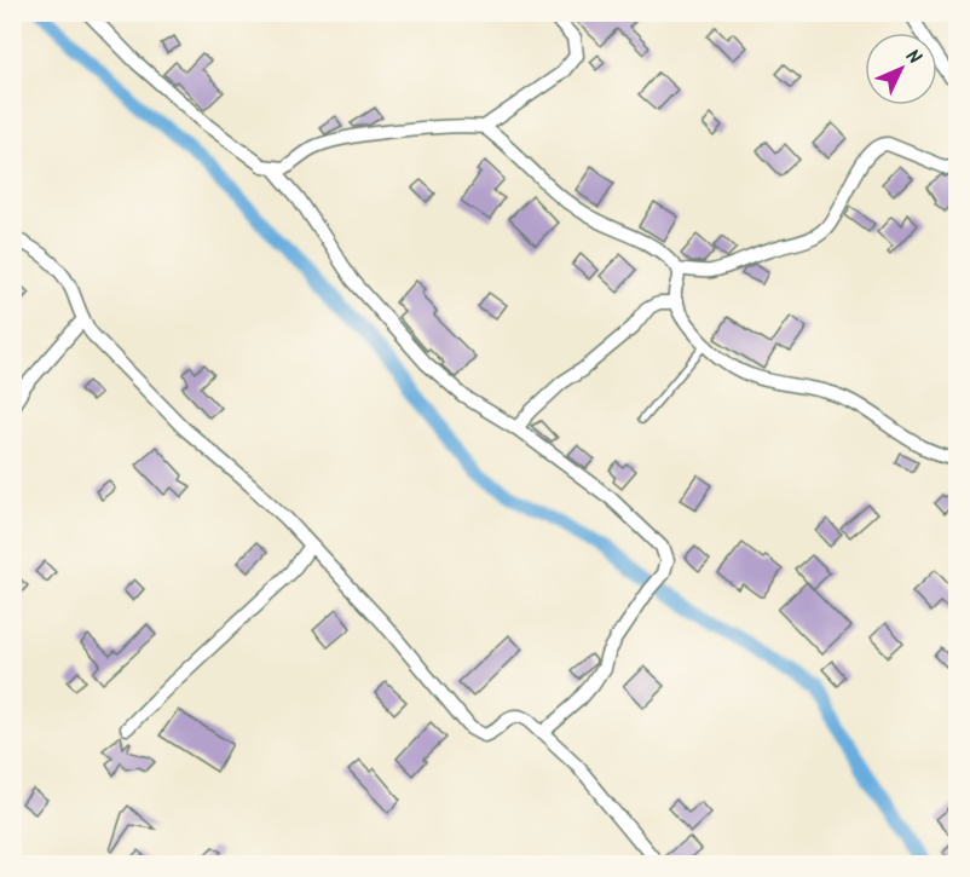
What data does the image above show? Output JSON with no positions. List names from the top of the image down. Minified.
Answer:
{"north":"top right"}
